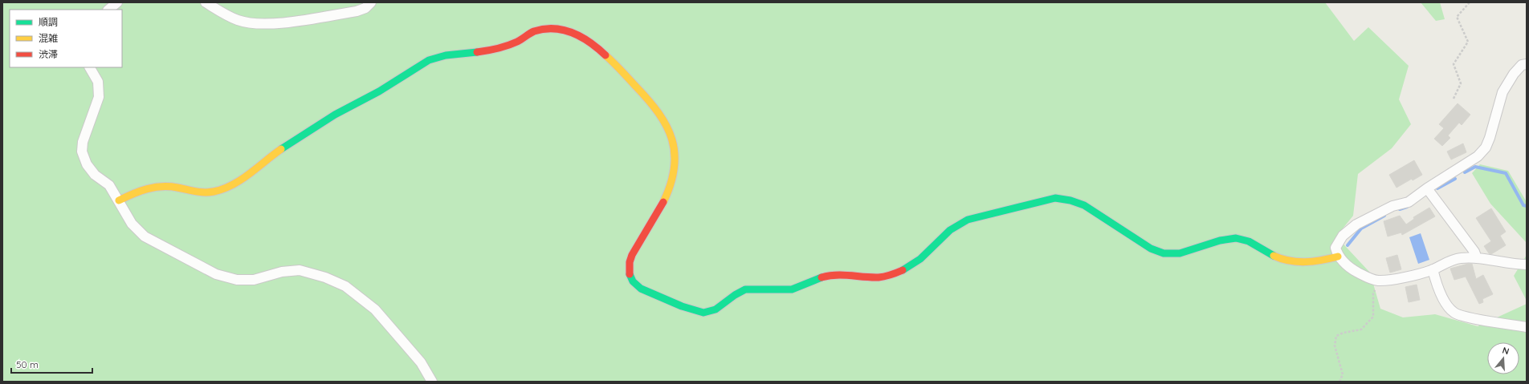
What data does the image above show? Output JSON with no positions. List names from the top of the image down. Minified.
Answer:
{"legend":["順調","混雑","渋滞"],"scale_bar":"50 m","north":"top"}
